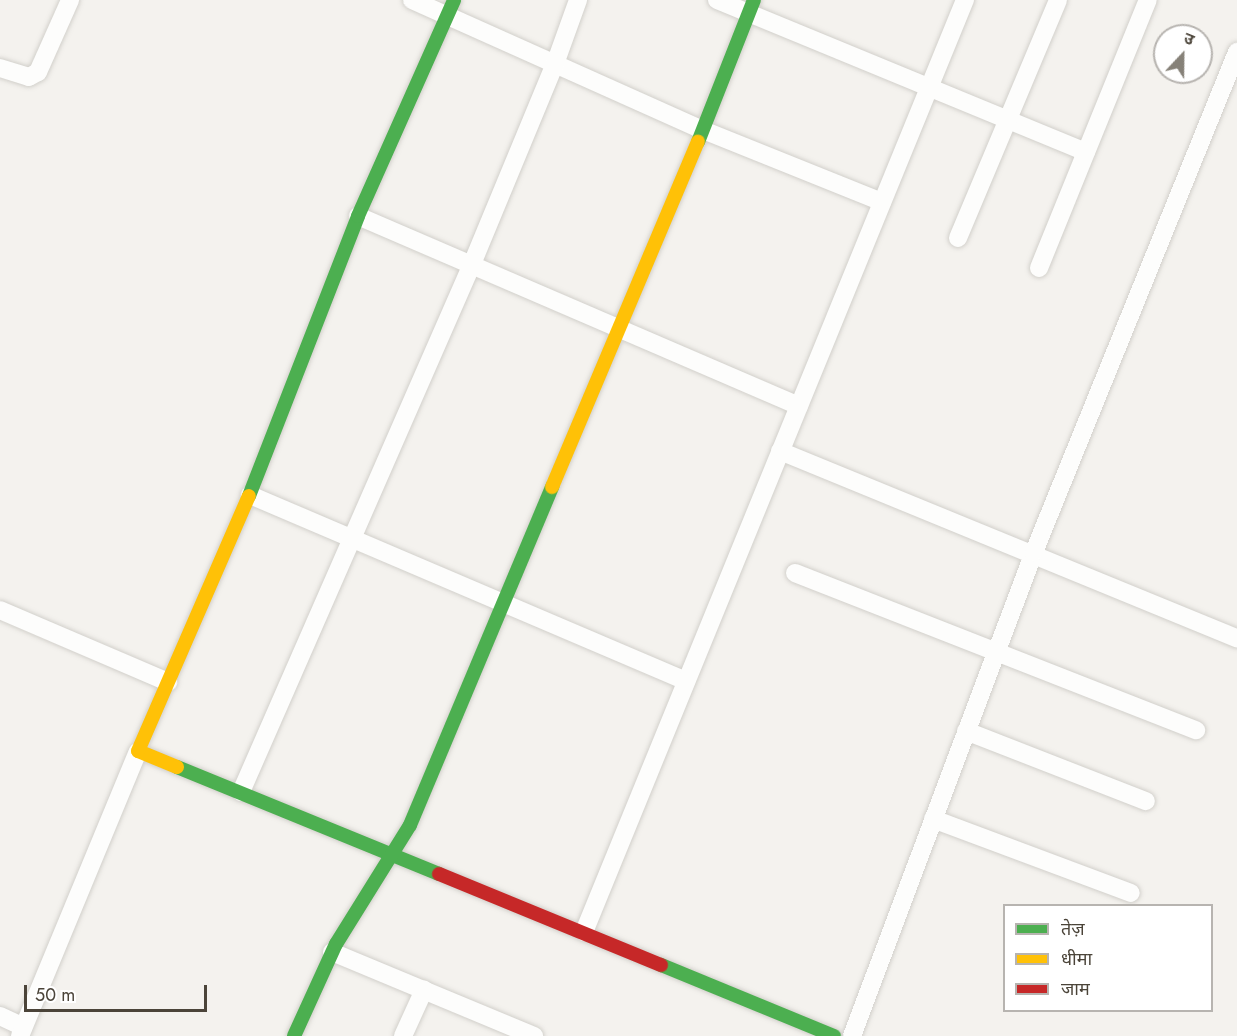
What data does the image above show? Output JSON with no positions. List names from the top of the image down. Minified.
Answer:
{"legend":["तेज़","धीमा","जाम"],"scale_bar":"50 m","north":"top"}
